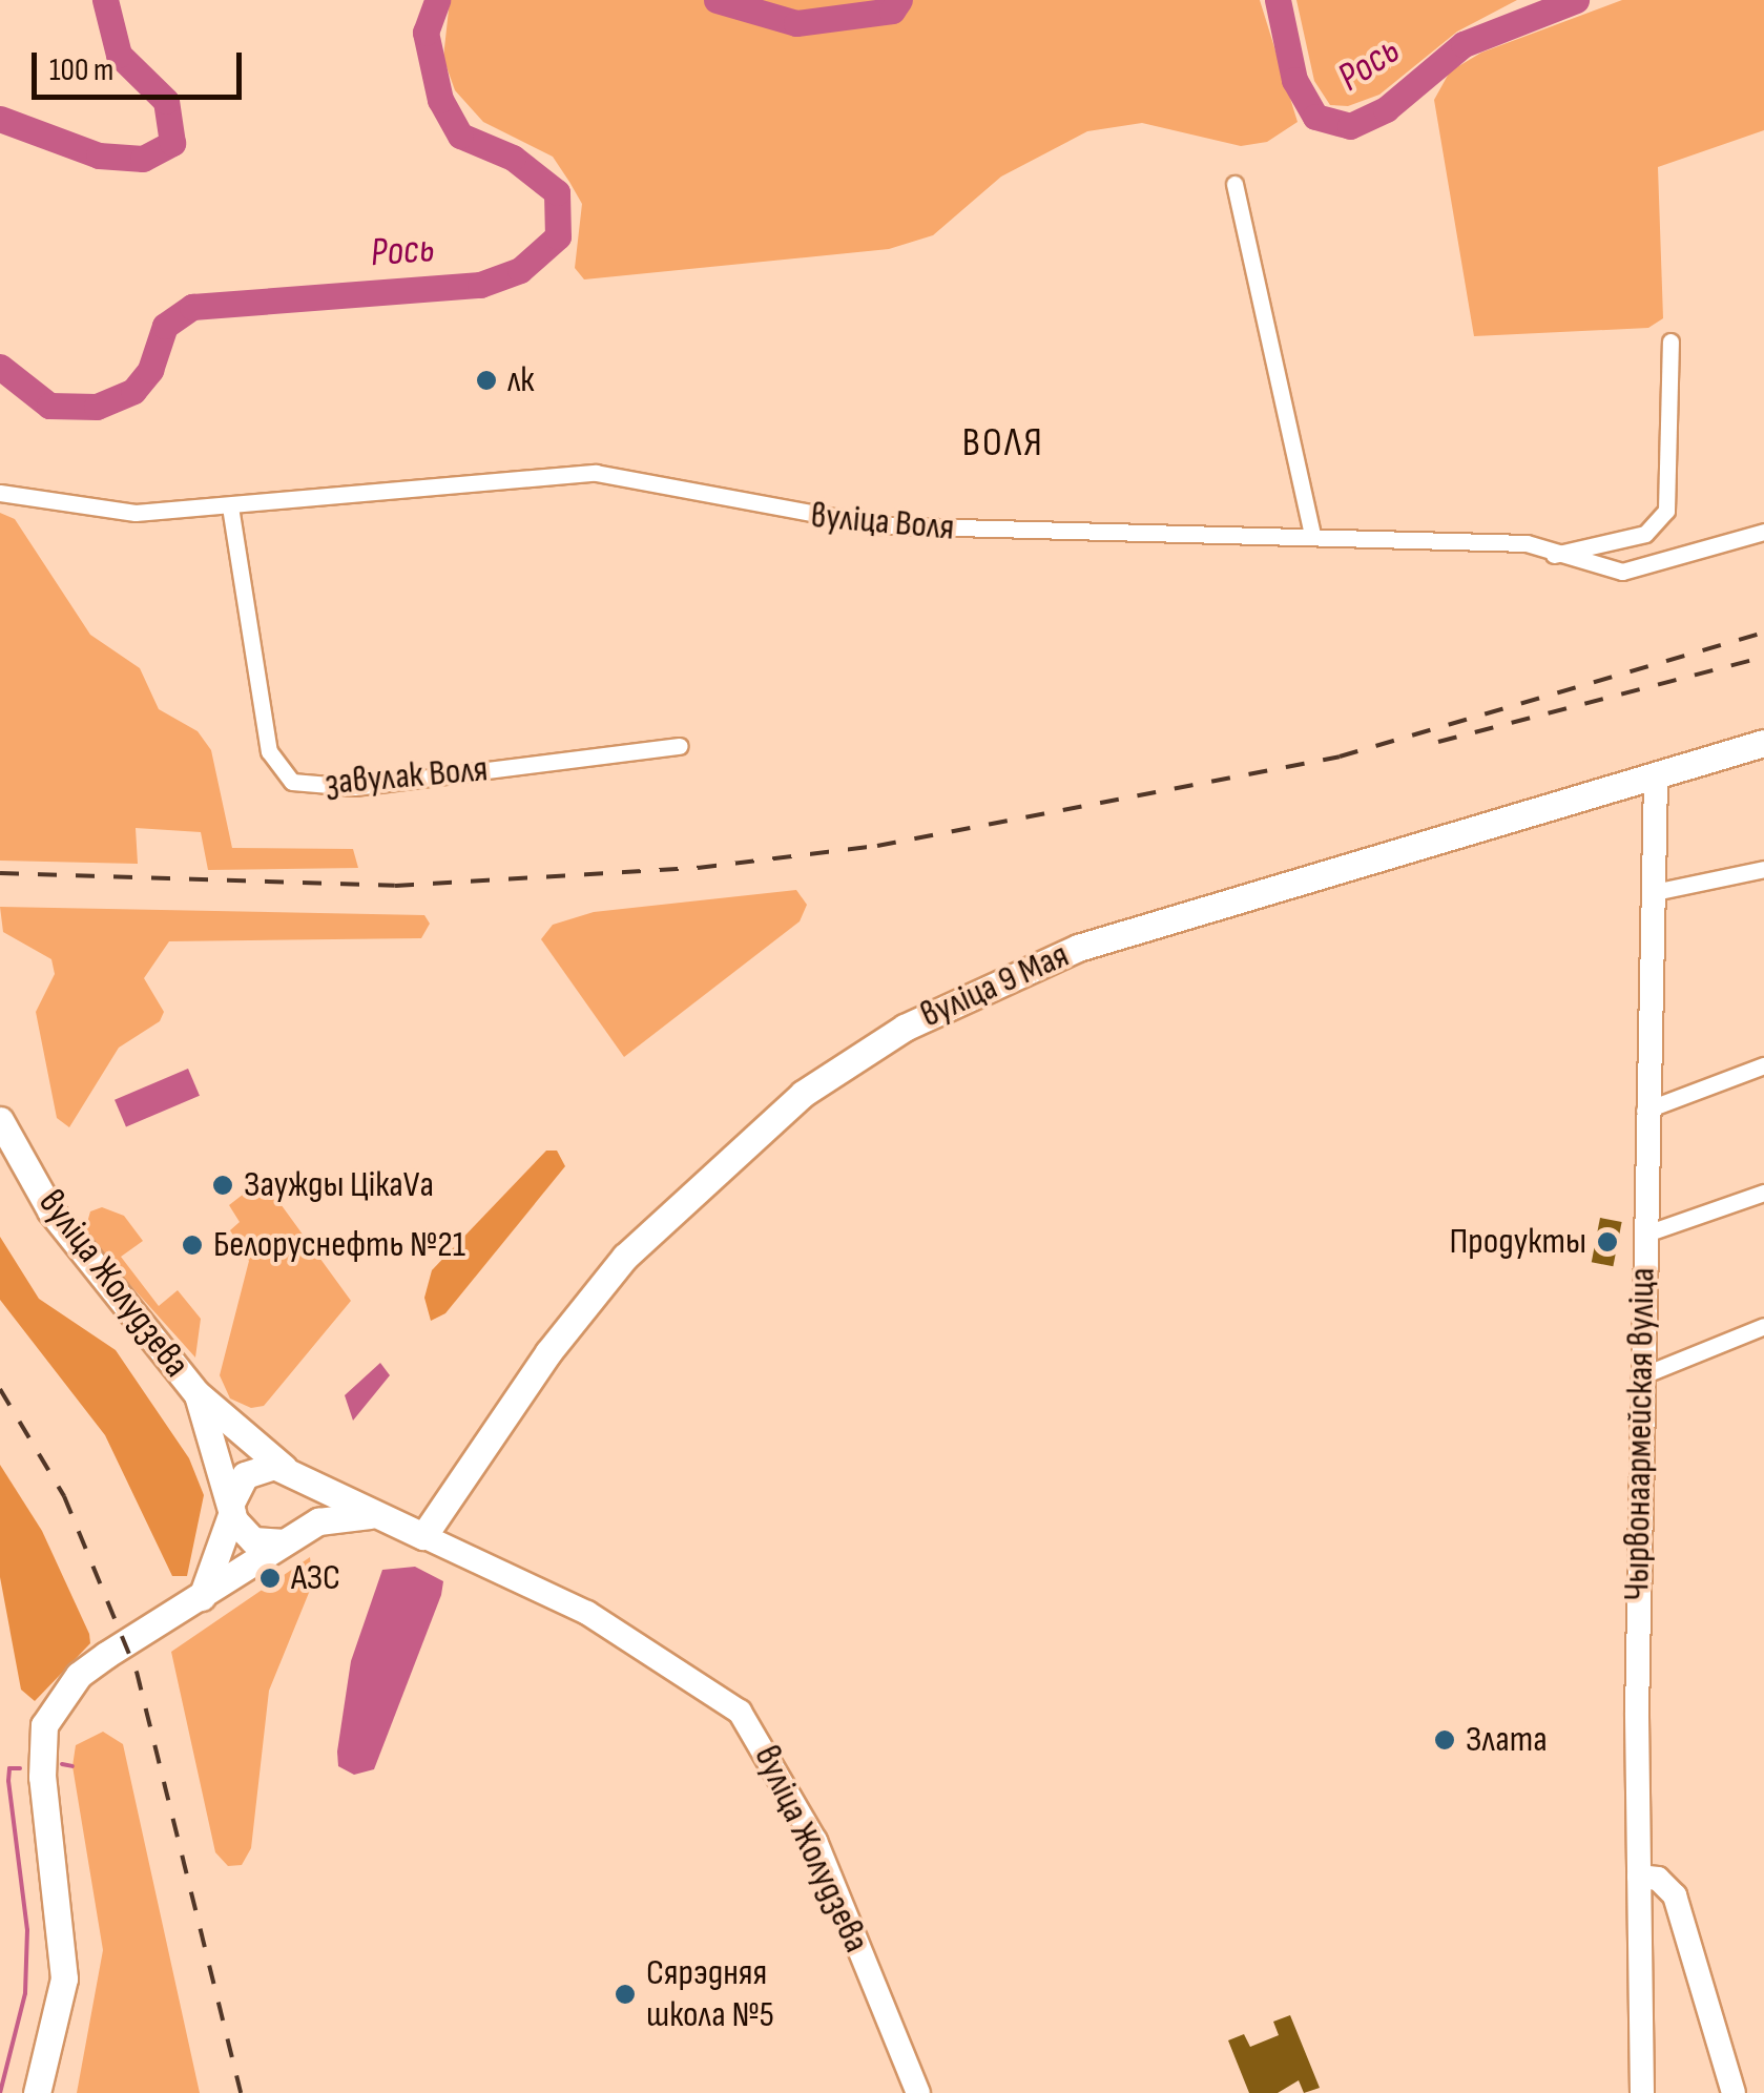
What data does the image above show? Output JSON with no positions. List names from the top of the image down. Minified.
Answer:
{"streets":{"main road":["вуліца 9 Мая","вуліца Жолудзева"],"street":["вуліца Воля","завулак Воля","Чырвонаармейская вуліца"]},"crossings":[["вуліца Воля","завулак Воля"],["вуліца 9 Мая","вуліца Жолудзева"],["вуліца 9 Мая","Чырвонаармейская вуліца"]],"districts":["ВОЛЯ"],"water":["Рось"],"places":["лк","Заужды ЦікаVа","Продукты","Белоруснефть №21","АЗС","Злата","Сярэдняя школа №5"],"scale_bar":"100 m"}
